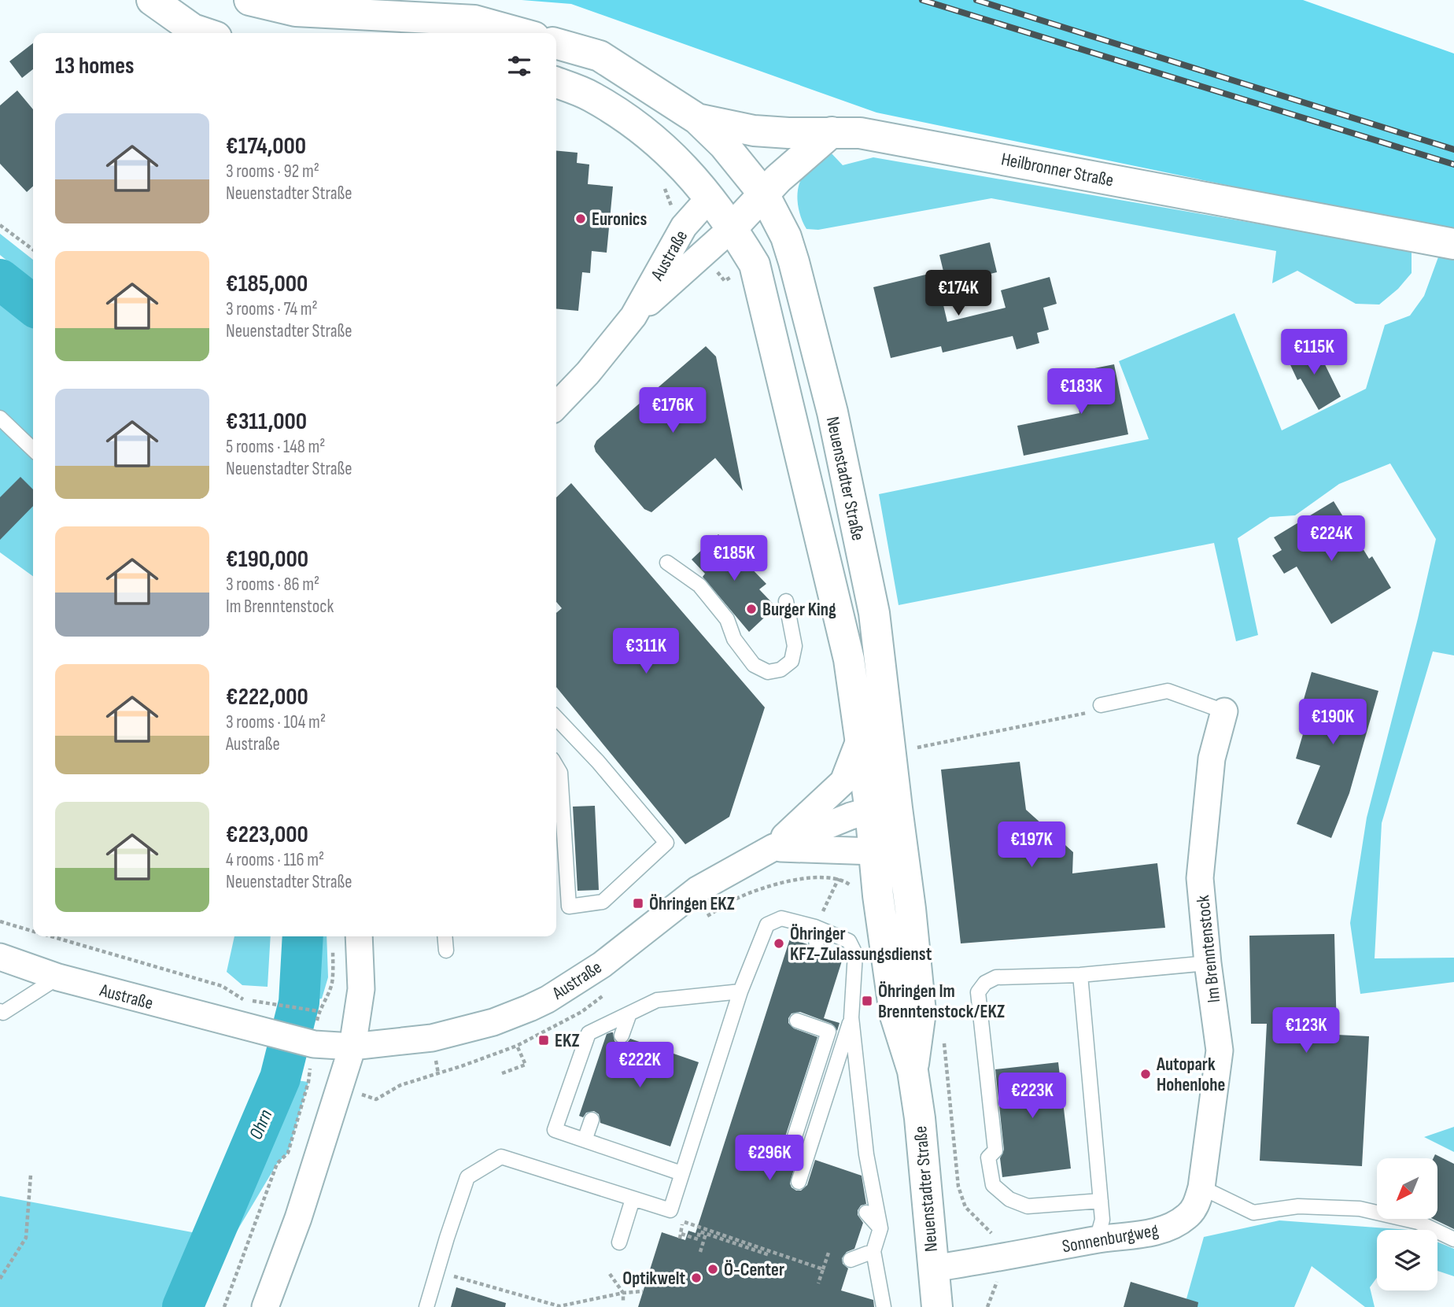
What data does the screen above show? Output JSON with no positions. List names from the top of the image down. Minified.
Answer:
{"streets":{"main road":["Heilbronner Straße","Neuenstadter Straße"],"street":["Austraße","Im Brenntenstock","Sonnenburgweg"]},"crossings":[["Austraße","Neuenstadter Straße"],["Neuenstadter Straße","Sonnenburgweg"],["Im Brenntenstock","Sonnenburgweg"]],"water":["Ohrn"],"places":{"other":["Euronics","Burger King","Öhringer KFZ-Zulassungsdienst","Autopark Hohenlohe","Ö-Center","Optikwelt"],"transit":["Öhringen EKZ","Öhringen Im Brenntenstock/EKZ","EKZ"]},"north":"bottom left","page":{"heading":"13 homes","list":[{"name":"€174,000","note":"3 rooms · 92 m² · Neuenstadter Straße"},{"name":"€185,000","note":"3 rooms · 74 m² · Neuenstadter Straße"},{"name":"€311,000","note":"5 rooms · 148 m² · Neuenstadter Straße"},{"name":"€190,000","note":"3 rooms · 86 m² · Im Brenntenstock"},{"name":"€222,000","note":"3 rooms · 104 m² · Austraße"},{"name":"€223,000","note":"4 rooms · 116 m² · Neuenstadter Straße"}],"price":["€174K","€115K","€183K","€176K","€224K","€185K","€311K","€190K","€197K","€123K","€222K","€223K","€296K"]}}
